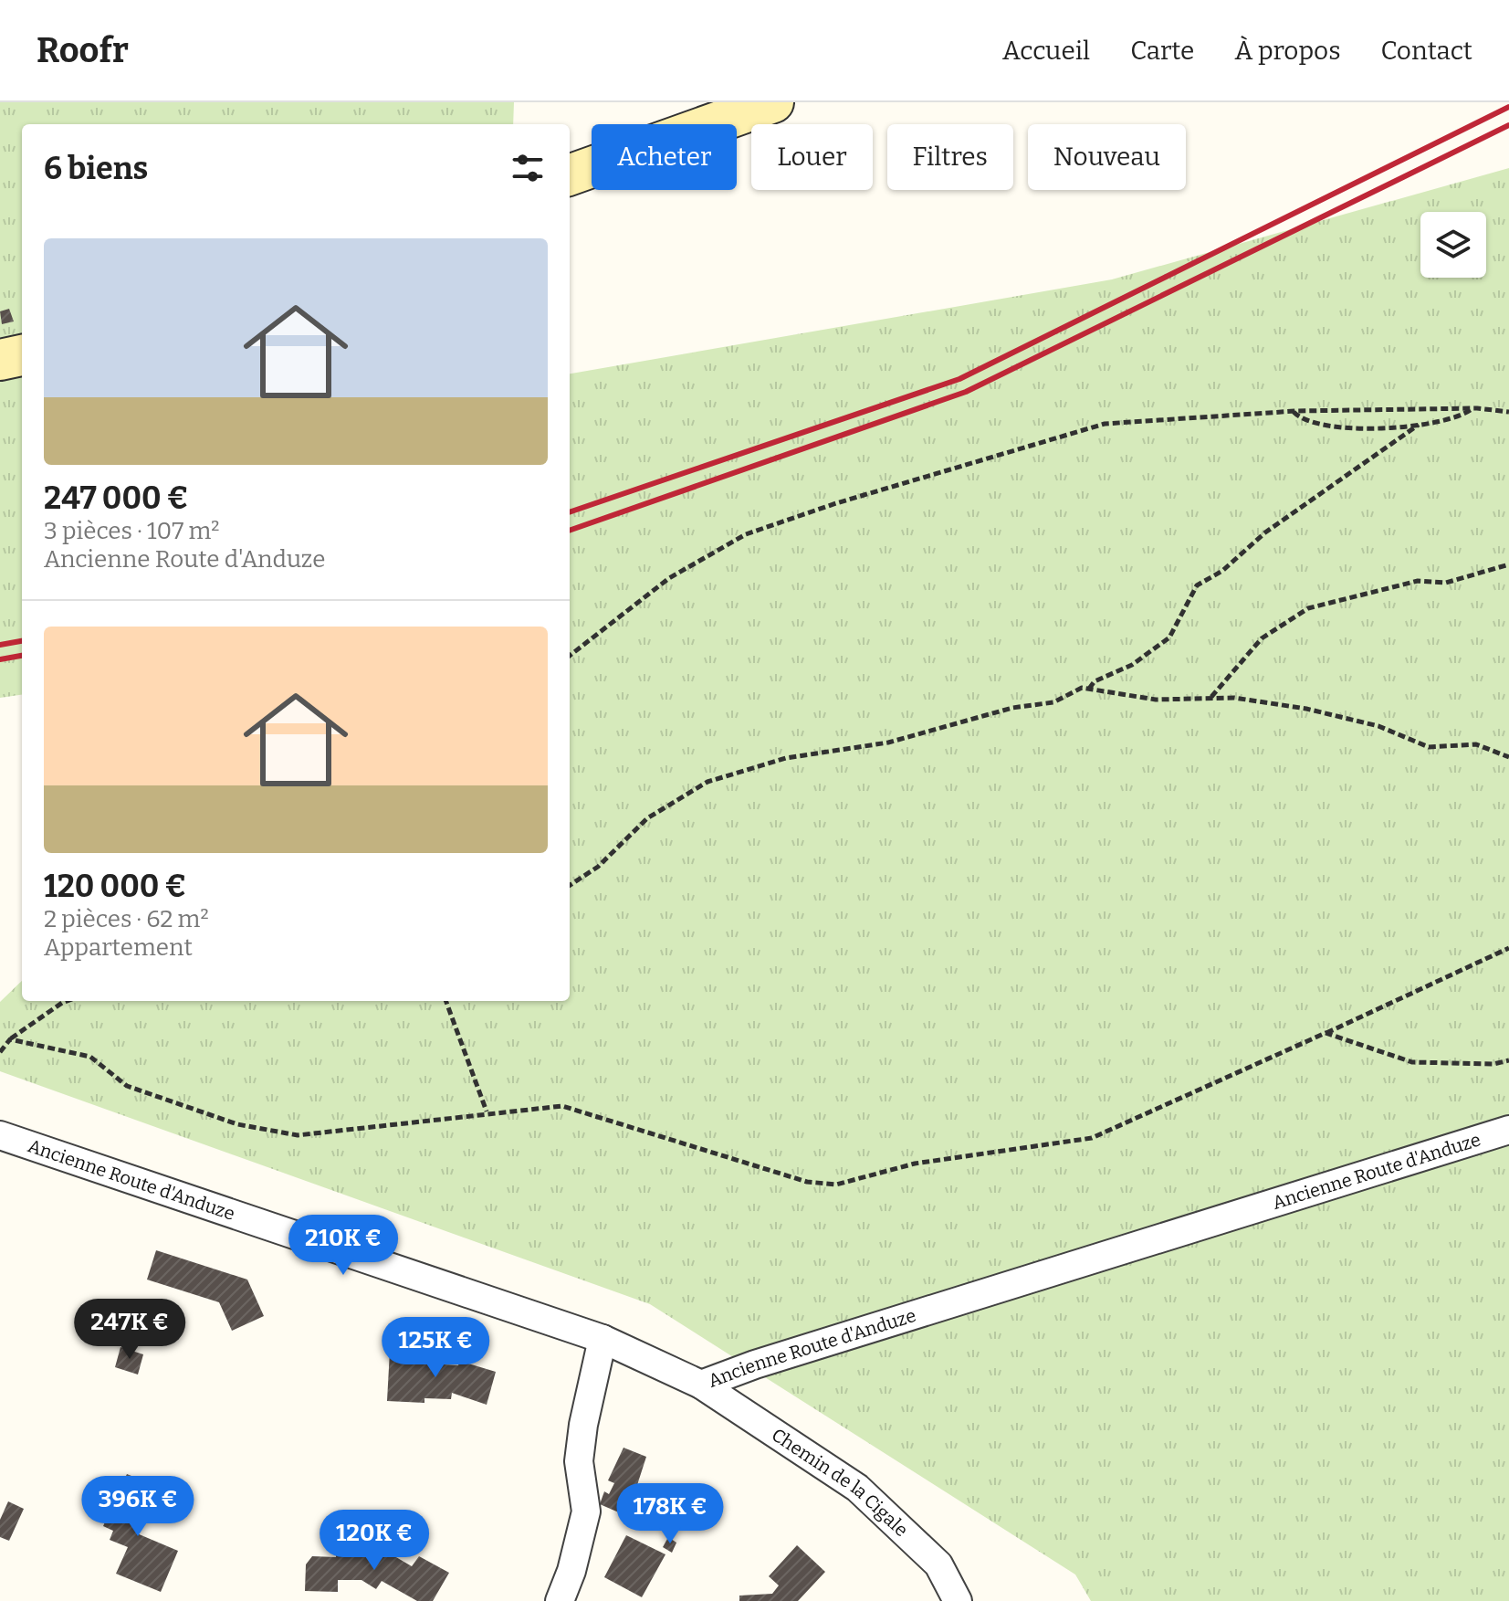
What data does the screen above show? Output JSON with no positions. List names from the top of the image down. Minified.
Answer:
{"streets":{"street":["Ancienne Route d'Anduze","Chemin de la Cigale"]},"crossings":[["Ancienne Route d'Anduze","Chemin de la Cigale"]],"page":{"header":"Roofr","nav":["Accueil","Carte","À propos","Contact"],"chip":["Acheter","Louer","Filtres","Nouveau"],"heading":"6 biens","list":[{"name":"247 000 €","note":"3 pièces · 107 m² · Ancienne Route d'Anduze"},{"name":"120 000 €","note":"2 pièces · 62 m² · Appartement"}],"price":["210K €","247K €","125K €","396K €","178K €","120K €"]}}
